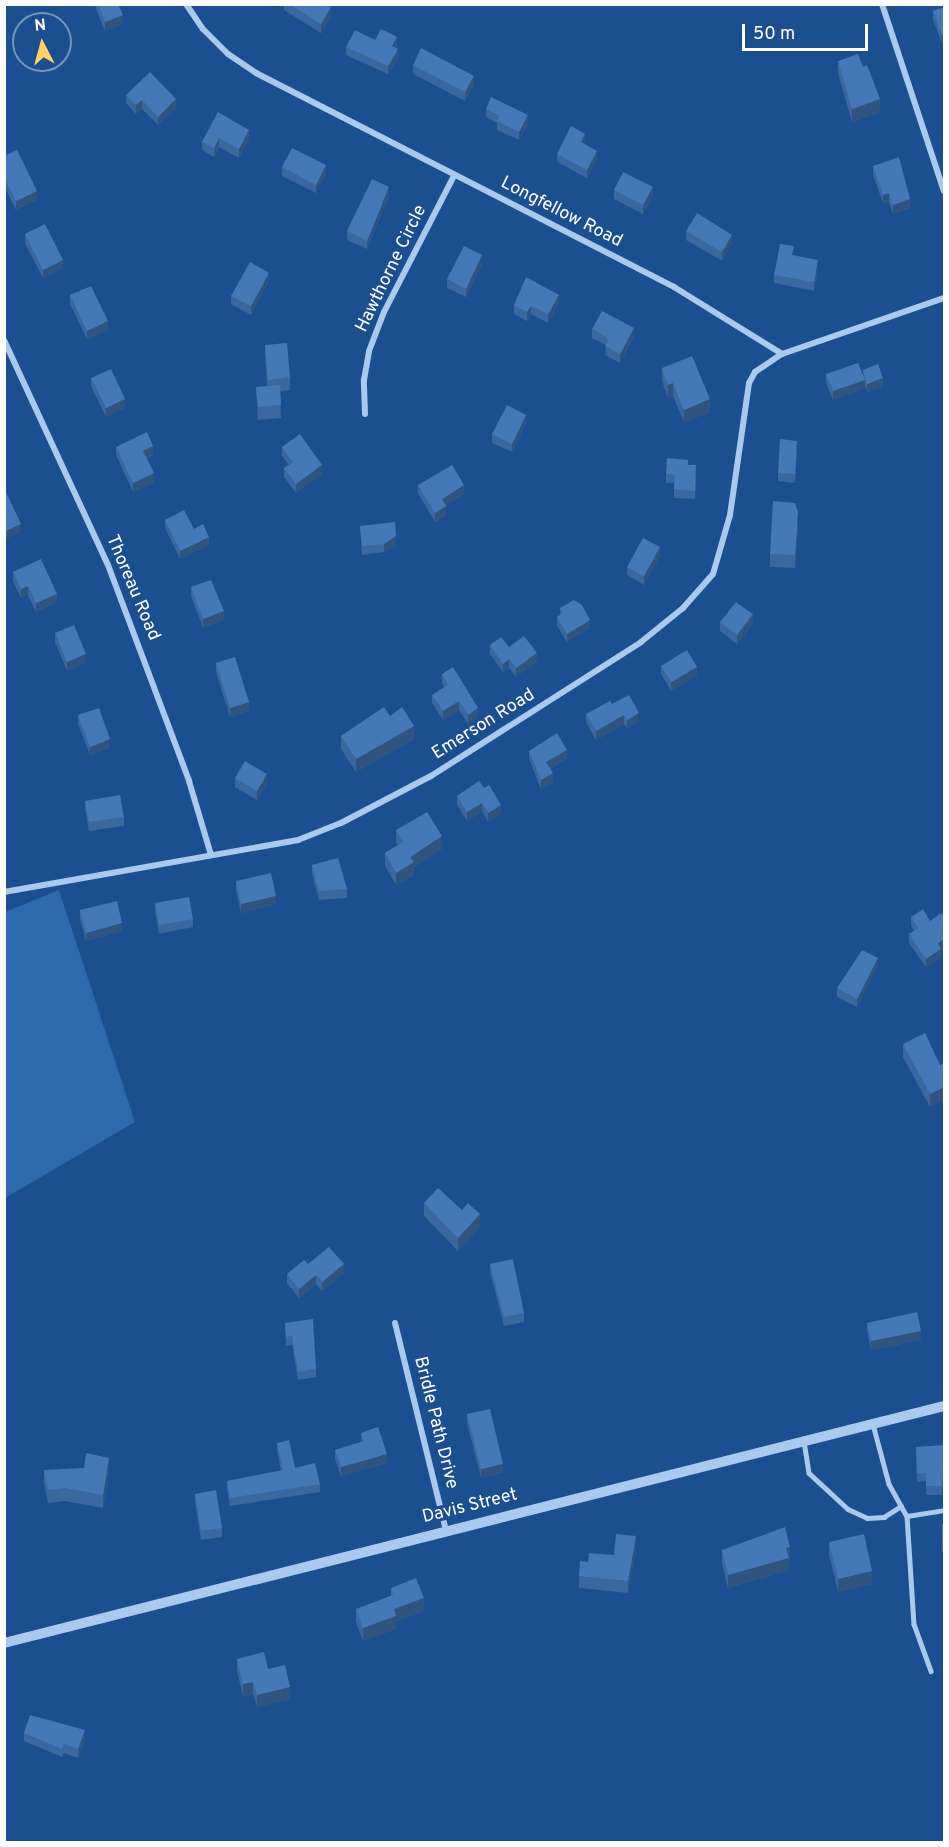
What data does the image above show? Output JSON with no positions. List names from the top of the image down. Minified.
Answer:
{"streets":{"street":["Longfellow Road","Hawthorne Circle","Thoreau Road","Emerson Road","Bridle Path Drive","Davis Street"]},"crossings":[["Longfellow Road","Hawthorne Circle"],["Longfellow Road","Emerson Road"],["Thoreau Road","Emerson Road"],["Bridle Path Drive","Davis Street"]],"scale_bar":"50 m","north":"top"}
